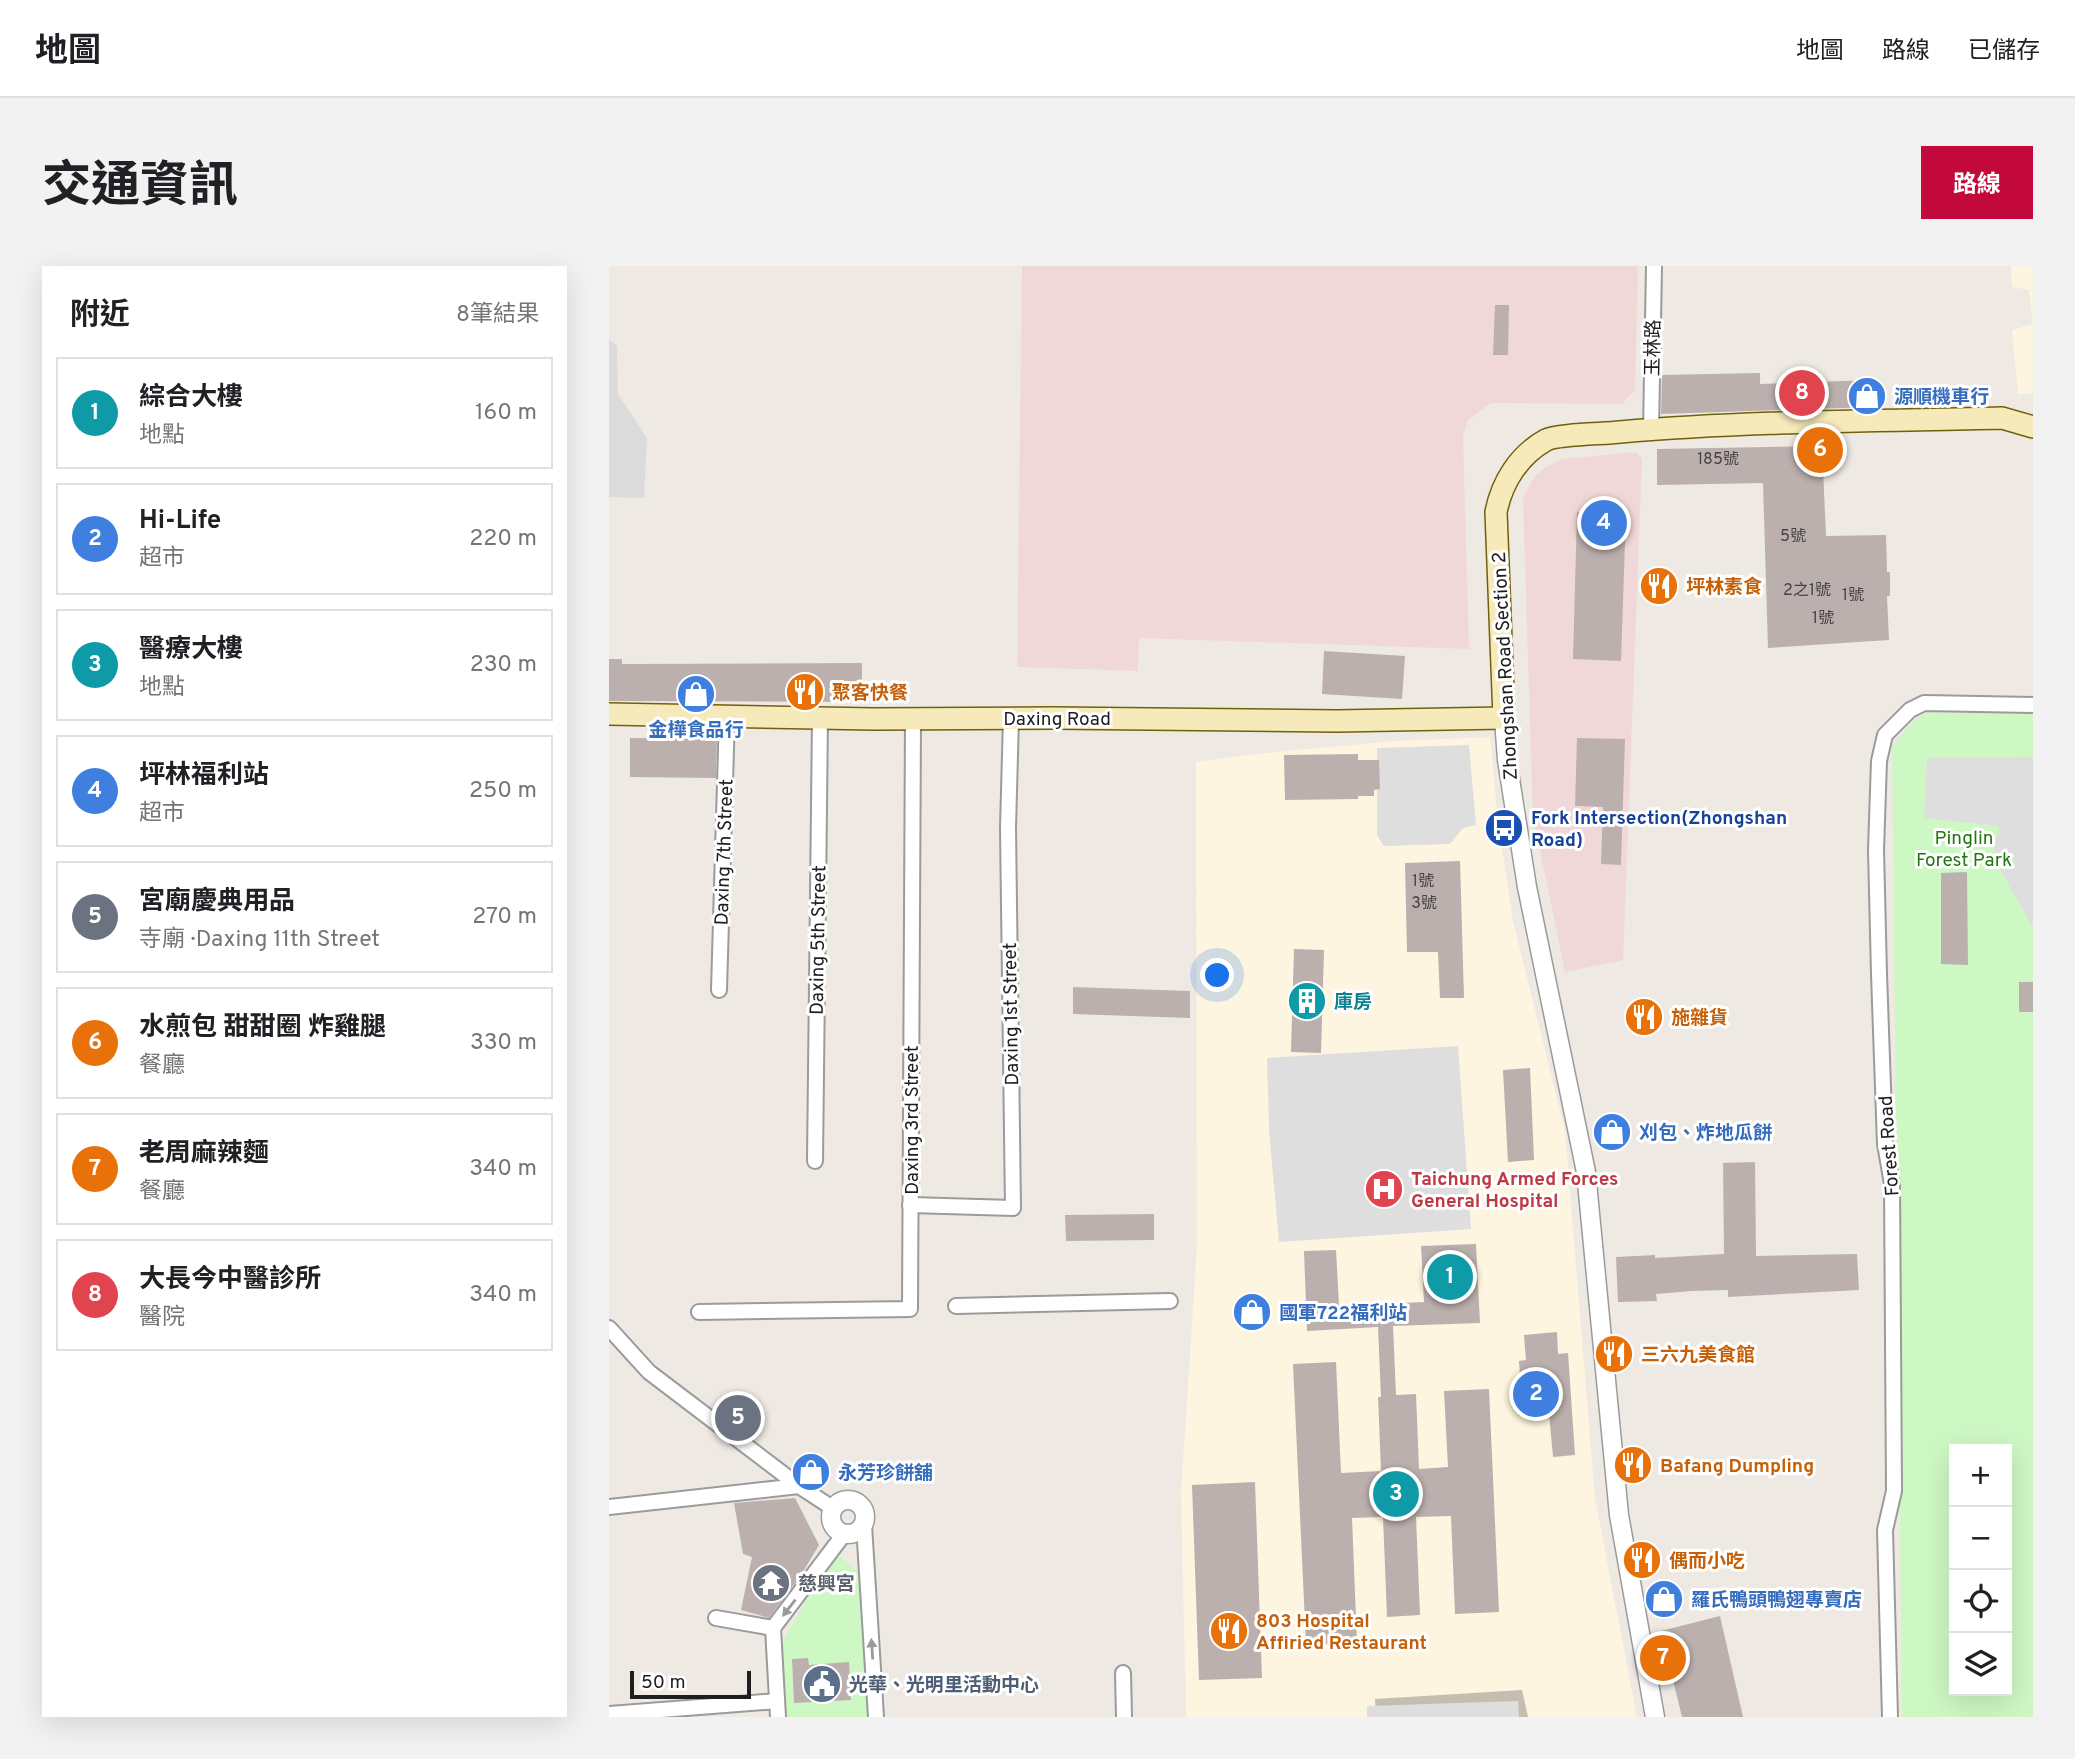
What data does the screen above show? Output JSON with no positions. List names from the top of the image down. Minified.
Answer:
{"streets":{"main road":["Zhongshan Road Section 2","Daxing Road"],"street":["玉林路","Daxing 7th Street","Daxing 5th Street","Daxing 1st Street","Daxing 3rd Street","Forest Road"]},"crossings":[["玉林路","Zhongshan Road Section 2"],["Zhongshan Road Section 2","Daxing Road"],["Daxing Road","Daxing 7th Street"],["Daxing Road","Daxing 5th Street"],["Daxing Road","Daxing 1st Street"],["Daxing Road","Daxing 3rd Street"],["Daxing 1st Street","Daxing 3rd Street"]],"parks":["Pinglin Forest Park"],"places":{"shop":["源順機車行","金樺食品行","刈包、炸地瓜餅","國軍722福利站","永芳珍餅舖","羅氏鴨頭鴨翅專賣店"],"restaurant":["坪林素食","聚客快餐","施雜貨","三六九美食館","Bafang Dumpling","偶而小吃","803 Hospital Affiried Restaurant"],"bus stop":["Fork Intersection(Zhongshan Road)"],"building":["庫房"],"hospital":["Taichung Armed Forces General Hospital"],"temple":["慈興宮"],"public building":["光華、光明里活動中心"]},"house_numbers":["185號","5號","2之1號","1號","1號","1號","3號"],"scale_bar":"50 m","page":{"header":"地圖","nav":["地圖","路線","已儲存"],"title":"交通資訊","buttons":"路線","heading":["附近","8筆結果"],"list":[{"mark":"1","name":"綜合大樓","note":"地點","value":"160 m"},{"mark":"2","name":"Hi-Life","note":"超市","value":"220 m"},{"mark":"3","name":"醫療大樓","note":"地點","value":"230 m"},{"mark":"4","name":"坪林福利站","note":"超市","value":"250 m"},{"mark":"5","name":"宮廟慶典用品","note":"寺廟 · Daxing 11th Street","value":"270 m"},{"mark":"6","name":"水煎包 甜甜圈 炸雞腿","note":"餐廳","value":"330 m"},{"mark":"7","name":"老周麻辣麵","note":"餐廳","value":"340 m"},{"mark":"8","name":"大長今中醫診所","note":"醫院","value":"340 m"}],"pins":["8","6","4","1","2","5","3","7"],"map_buttons":["+","−"],"scale":"50 m"}}
